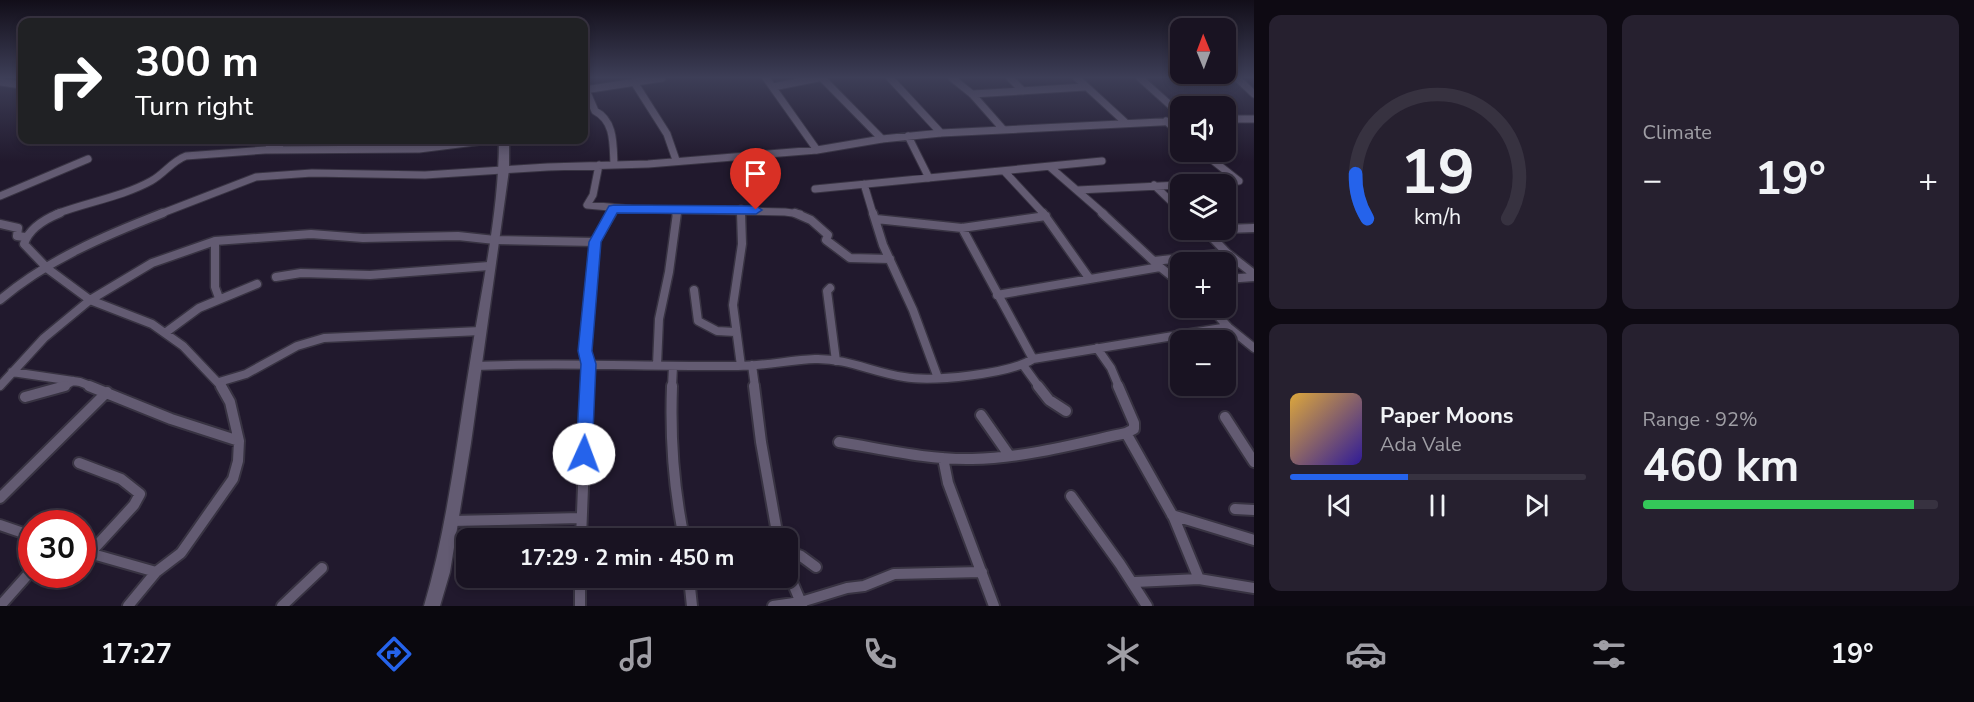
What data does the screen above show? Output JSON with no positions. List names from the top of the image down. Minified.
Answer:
{"north":"top","page":{"tile":["Climate",["Range · 92%","460 km"]],"map_buttons":["+","−"],"turn":["300 m","Turn right"],"heat":["−","19°","+"],"song":["Paper Moons","Ada Vale"],"limit":"30","trip":"17:29 · 2 min · 450 m","tabs":["17:27","19°"],"gauge":["19","km/h"]}}
